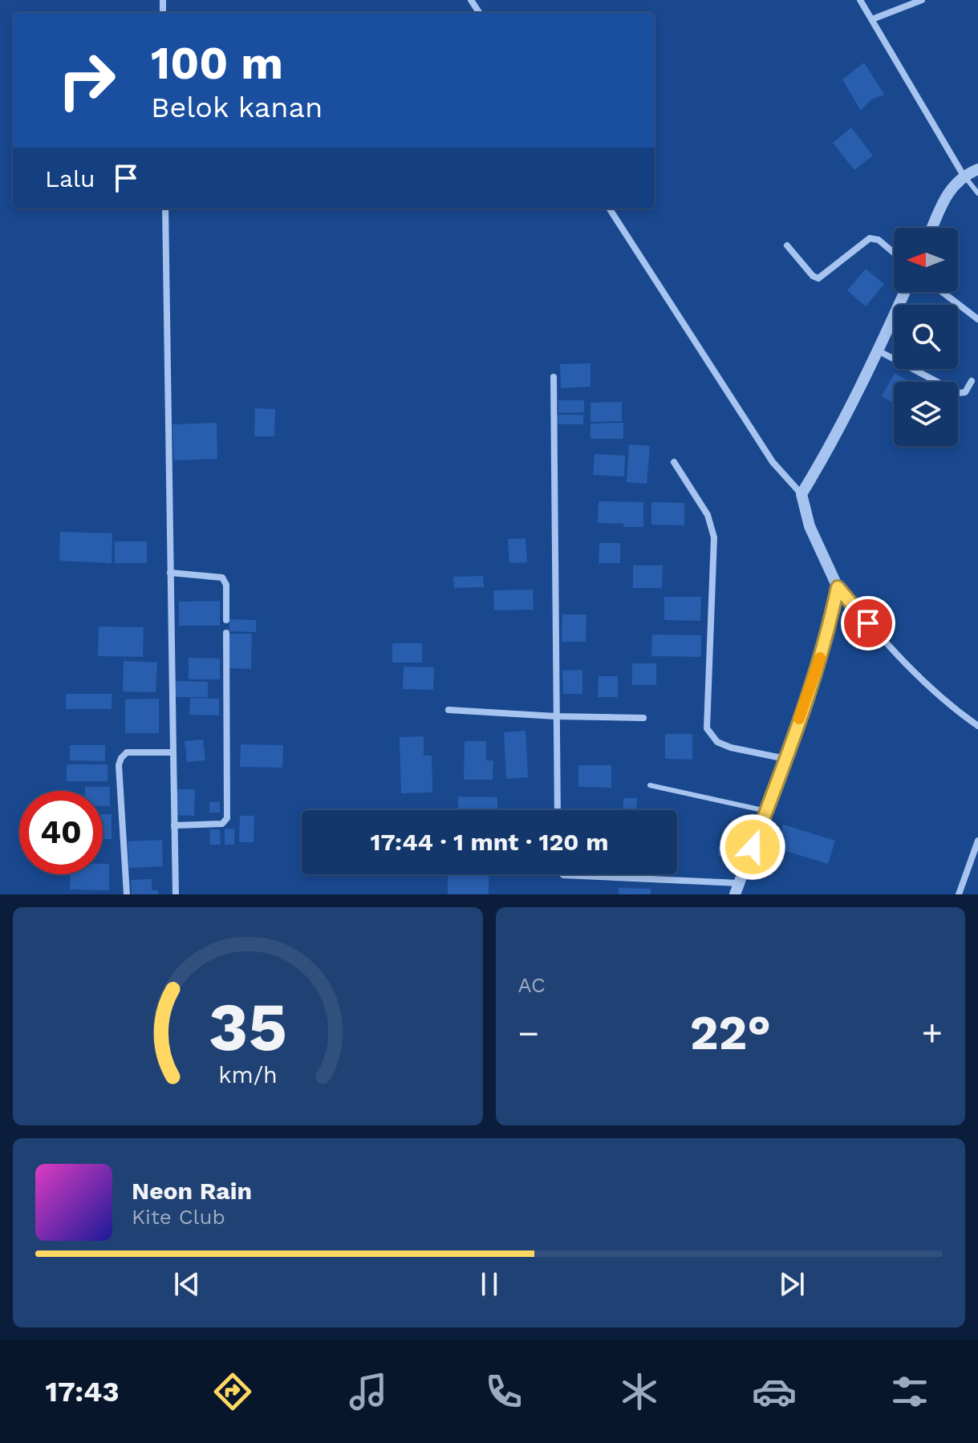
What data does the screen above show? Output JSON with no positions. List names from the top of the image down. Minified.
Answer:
{"north":"left","page":{"turn":["100 m","Belok kanan"],"then":"Lalu","limit":"40","trip":"17:44 · 1 mnt · 120 m","tile":"AC","heat":["−","22°","+"],"song":["Neon Rain","Kite Club"],"tabs":"17:43","gauge":["35","km/h"]}}
